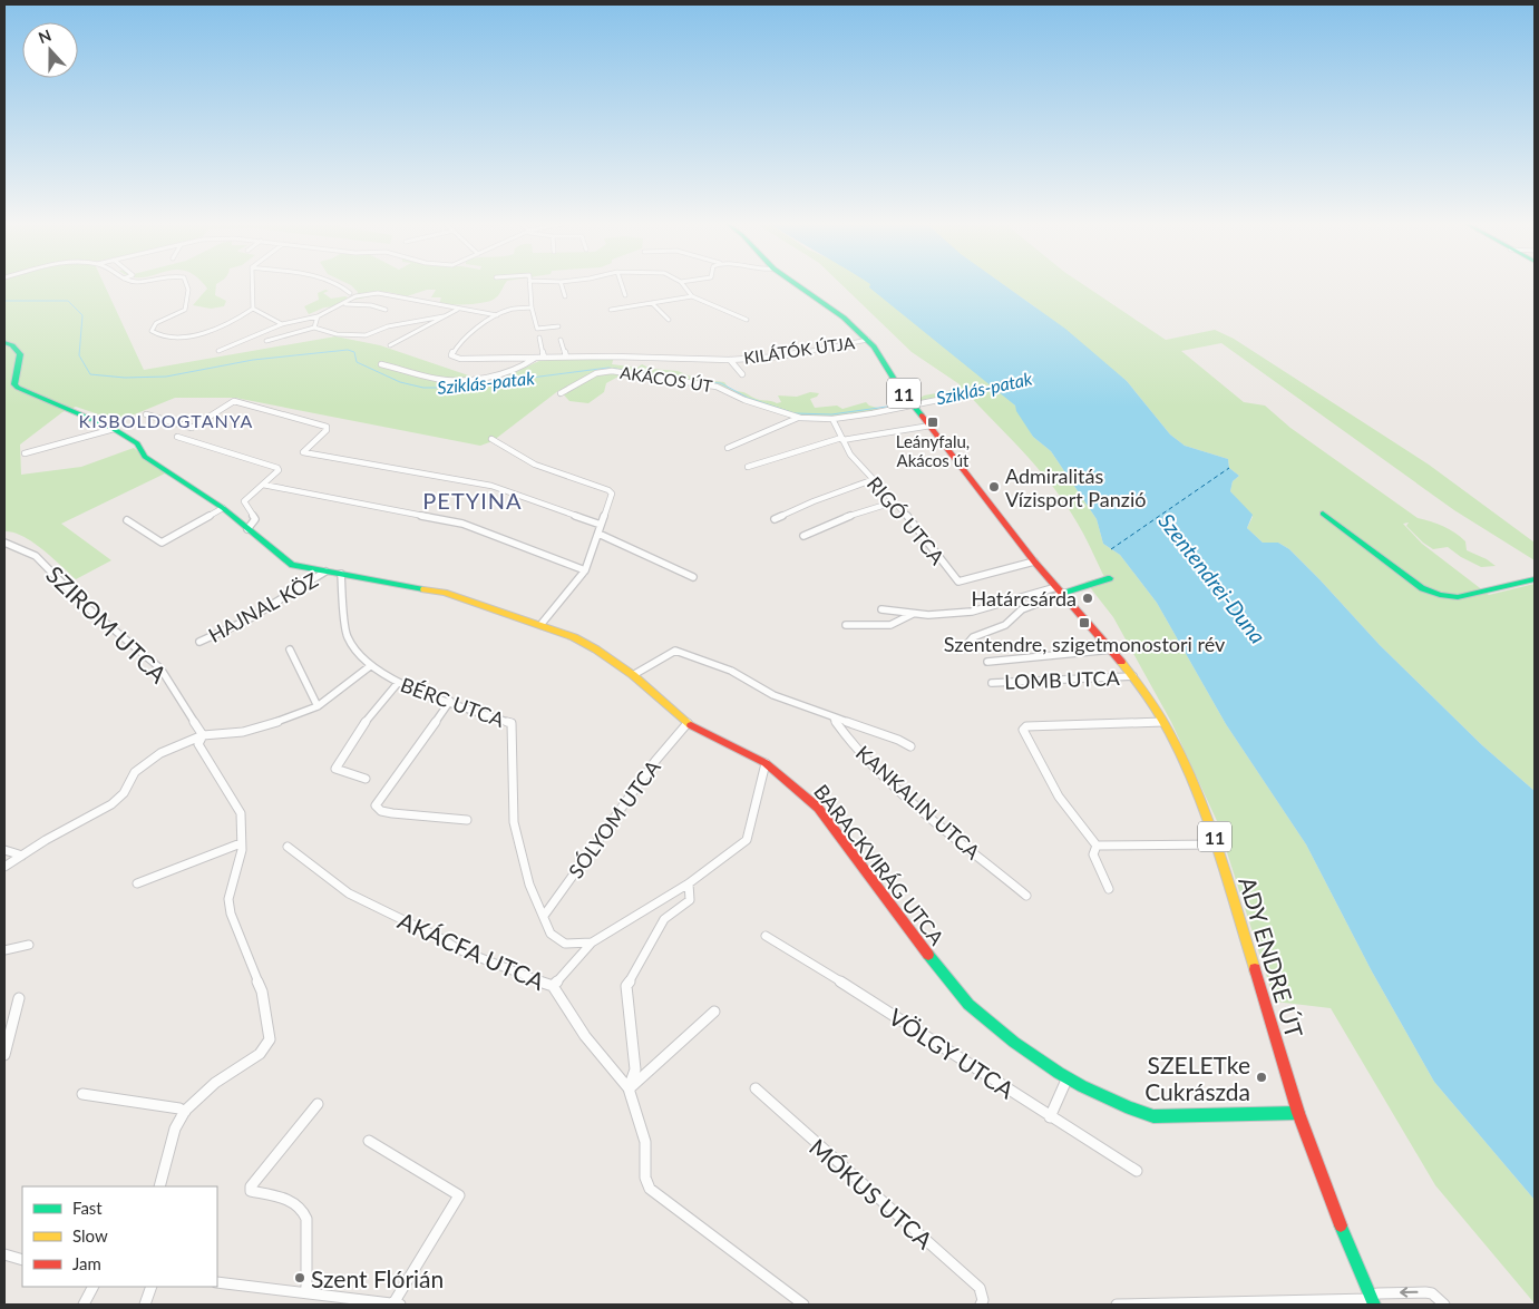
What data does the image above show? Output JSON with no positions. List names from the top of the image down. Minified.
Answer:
{"streets":{"street":["KILÁTÓK ÚTJA","AKÁCOS ÚT","11","RIGÓ UTCA","HAJNAL KÖZ","SZIROM UTCA","LOMB UTCA","BÉRC UTCA","KANKALIN UTCA","SÓLYOM UTCA","BARACKVIRÁG UTCA","AKÁCFA UTCA","ADY ENDRE ÚT","VÖLGY UTCA","MÓKUS UTCA"]},"crossings":[["KILÁTÓK ÚTJA","11"],["AKÁCOS ÚT","11"],["AKÁCOS ÚT","RIGÓ UTCA"],["11","RIGÓ UTCA"],["11","ADY ENDRE ÚT"],["HAJNAL KÖZ","BARACKVIRÁG UTCA"],["LOMB UTCA","ADY ENDRE ÚT"],["BÉRC UTCA","SÓLYOM UTCA"],["BÉRC UTCA","BARACKVIRÁG UTCA"],["SÓLYOM UTCA","BARACKVIRÁG UTCA"],["BARACKVIRÁG UTCA","ADY ENDRE ÚT"]],"districts":["KISBOLDOGTANYA","PETYINA"],"water":["Sziklás-patak","Szentendrei-Duna"],"places":{"transit":["Leányfalu, Akácos út","Szentendre, szigetmonostori rév"],"other":["Admiralitás Vízisport Panzió","Határcsárda","SZELETke Cukrászda","Szent Flórián"]},"legend":["Fast","Slow","Jam"],"north":"top"}
